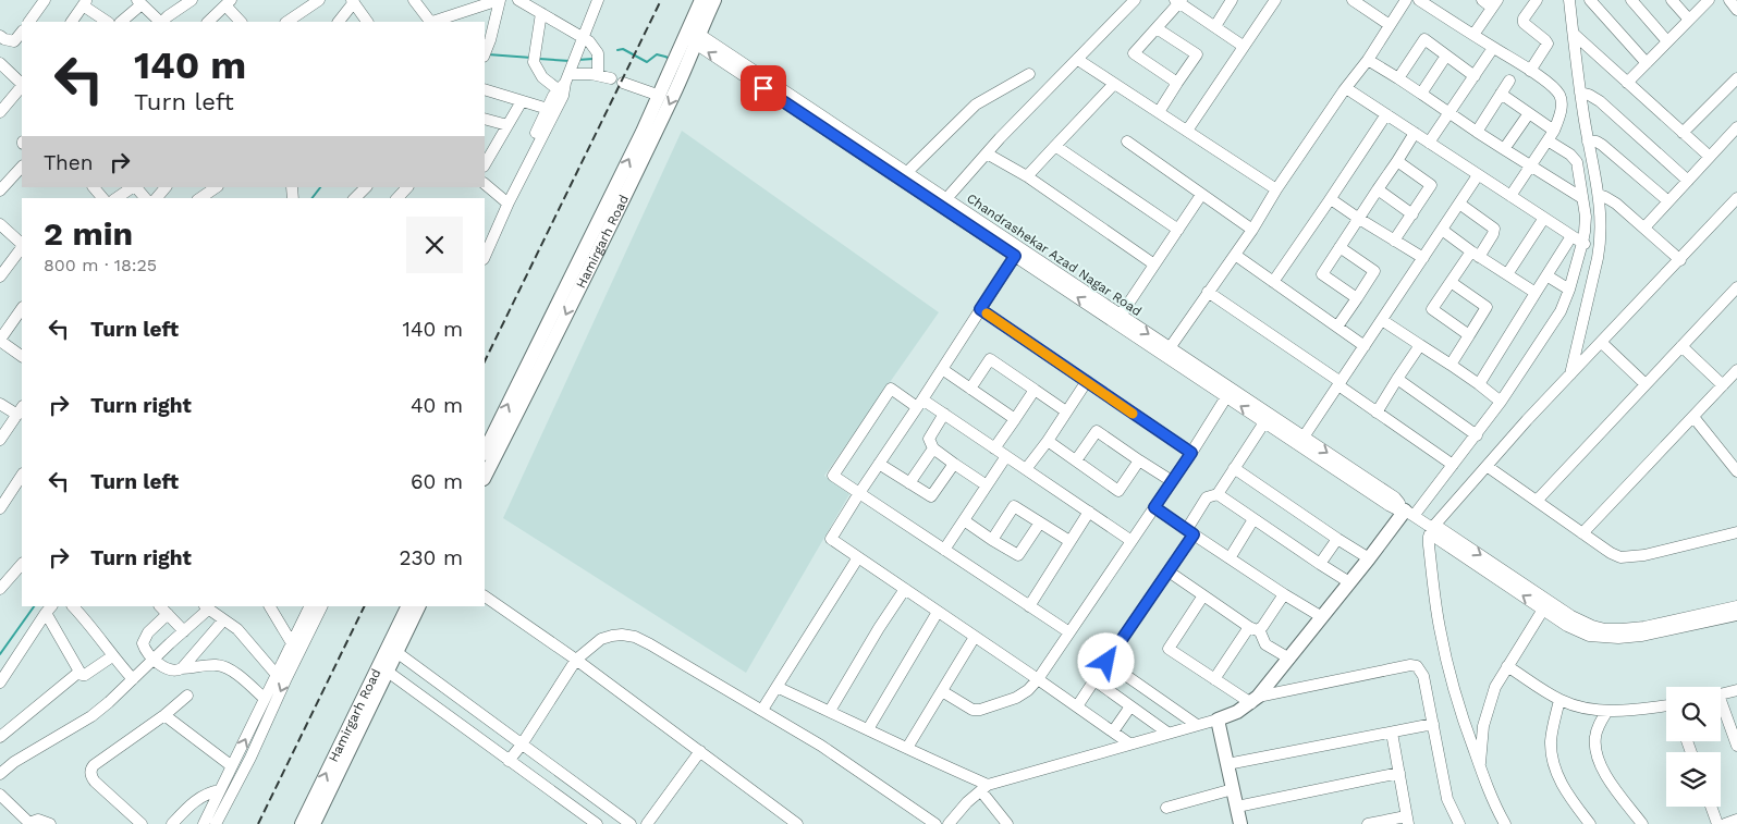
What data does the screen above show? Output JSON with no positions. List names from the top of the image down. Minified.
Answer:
{"streets":{"main road":["Hamirgarh Road"],"street":["Chandrashekar Azad Nagar Road"]},"crossings":[["Hamirgarh Road","Chandrashekar Azad Nagar Road"]],"page":{"turn":["140 m","Turn left"],"then":"Then","heading":["2 min","800 m · 18:25"],"list":[{"name":"Turn left","value":"140 m"},{"name":"Turn right","value":"40 m"},{"name":"Turn left","value":"60 m"},{"name":"Turn right","value":"230 m"}]}}
